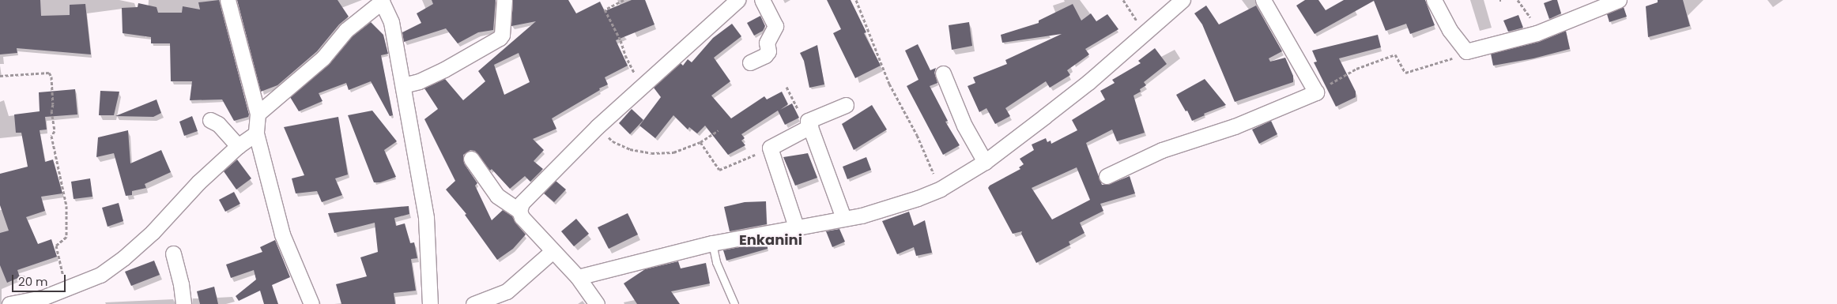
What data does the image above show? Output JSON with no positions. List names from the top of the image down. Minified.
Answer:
{"districts":["Enkanini"],"scale_bar":"20 m"}
